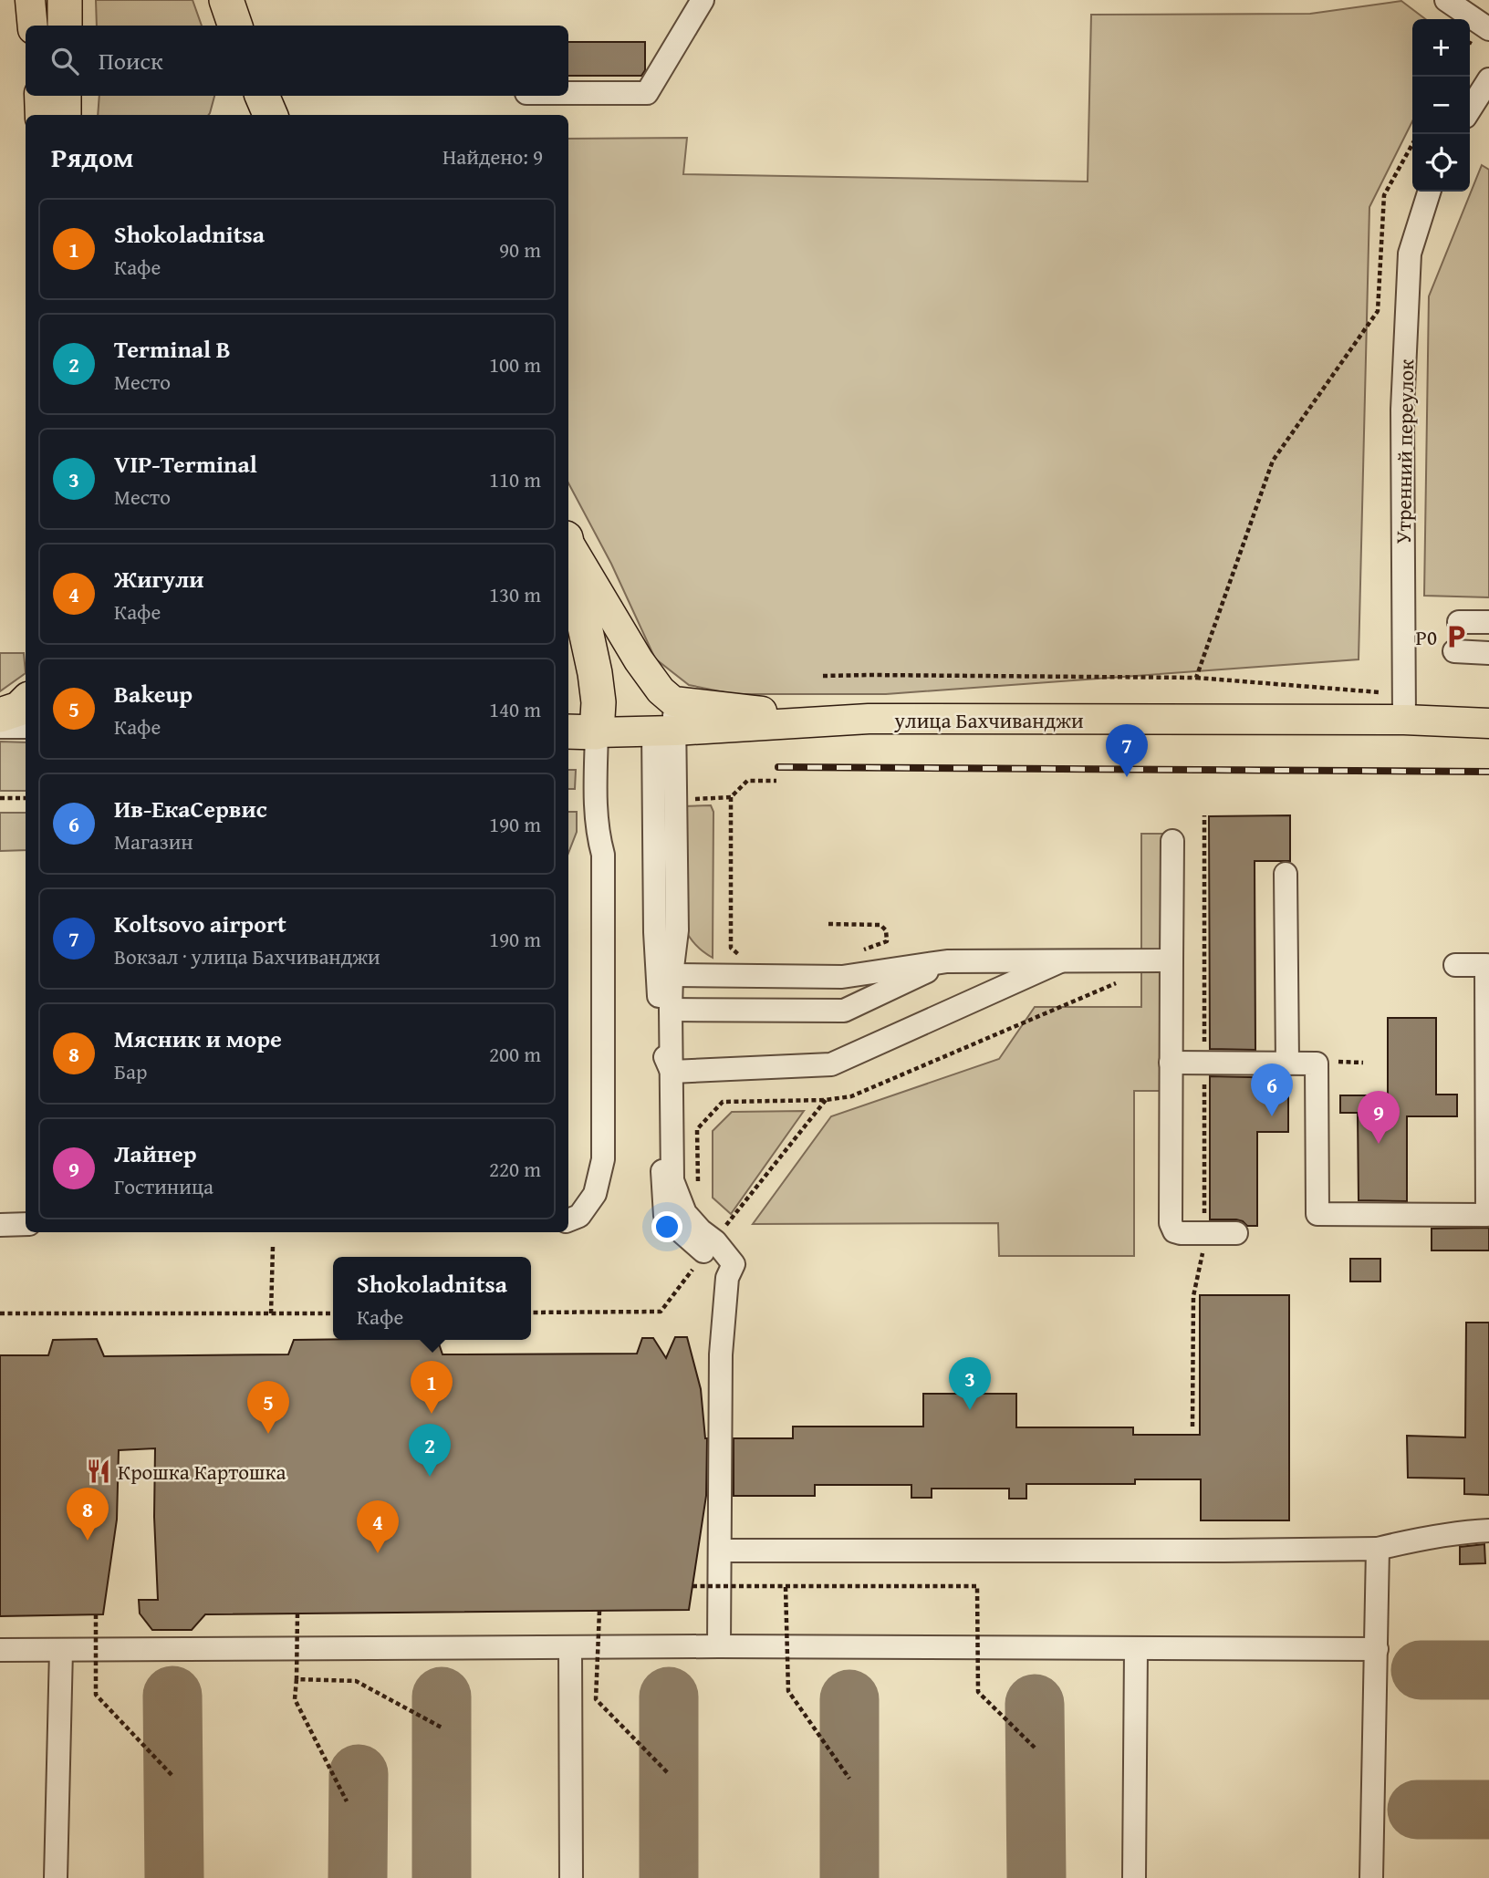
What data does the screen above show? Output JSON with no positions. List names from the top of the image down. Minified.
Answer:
{"streets":{"main road":["улица Бахчиванджи"],"street":["Утренний переулок"]},"crossings":[["Утренний переулок","улица Бахчиванджи"]],"places":{"parking":["P0"],"restaurant":["Крошка Картошка"]},"page":{"map_buttons":["+","−"],"search":"Поиск","heading":["Рядом","Найдено: 9"],"list":[{"mark":"1","name":"Shokoladnitsa","note":"Кафе","value":"90 m"},{"mark":"2","name":"Terminal B","note":"Место","value":"100 m"},{"mark":"3","name":"VIP-Terminal","note":"Место","value":"110 m"},{"mark":"4","name":"Жигули","note":"Кафе","value":"130 m"},{"mark":"5","name":"Bakeup","note":"Кафе","value":"140 m"},{"mark":"6","name":"Ив-ЕкаСервис","note":"Магазин","value":"190 m"},{"mark":"7","name":"Koltsovo airport","note":"Вокзал · улица Бахчиванджи","value":"190 m"},{"mark":"8","name":"Мясник и море","note":"Бар","value":"200 m"},{"mark":"9","name":"Лайнер","note":"Гостиница","value":"220 m"}],"pins":["7","6","9","3","1","5","2","8","4"],"popup":["Shokoladnitsa","Кафе"]}}
